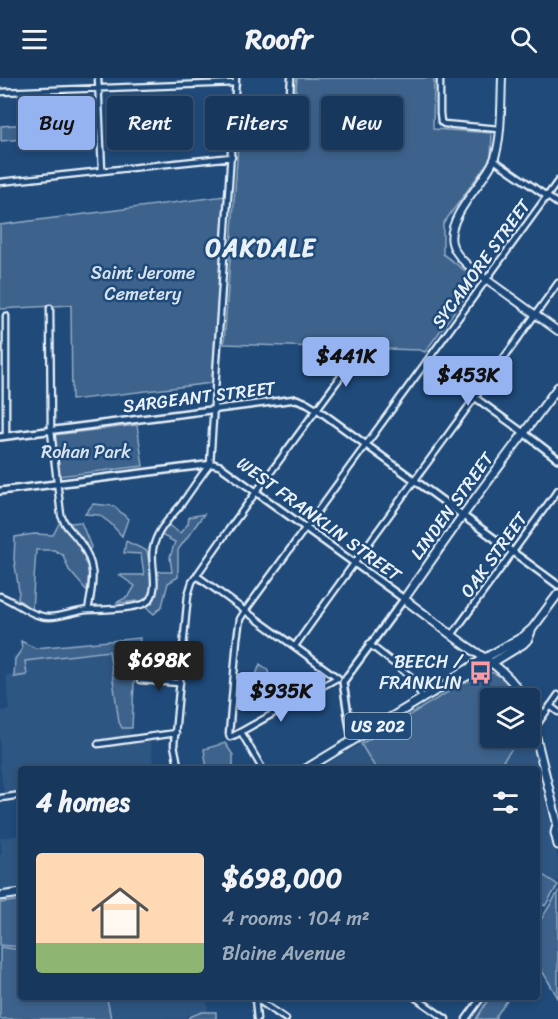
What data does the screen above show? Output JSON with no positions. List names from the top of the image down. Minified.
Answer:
{"streets":{"main road":["LINDEN STREET","WEST FRANKLIN STREET","US 202"],"street":["SYCAMORE STREET","SARGEANT STREET","OAK STREET"]},"crossings":[["SYCAMORE STREET","SARGEANT STREET"],["SYCAMORE STREET","WEST FRANKLIN STREET"],["SARGEANT STREET","LINDEN STREET"],["SARGEANT STREET","OAK STREET"],["LINDEN STREET","WEST FRANKLIN STREET"],["WEST FRANKLIN STREET","OAK STREET"],["WEST FRANKLIN STREET","US 202"]],"districts":["OAKDALE"],"parks":["Saint Jerome Cemetery","Rohan Park"],"places":{"bus stop":["BEECH / FRANKLIN"]},"page":{"header":"Roofr","chip":["Buy","Rent","Filters","New"],"price":["$441K","$453K","$698K","$935K"],"heading":"4 homes","list":[{"name":"$698,000","note":"4 rooms · 104 m² · Blaine Avenue"}]}}
